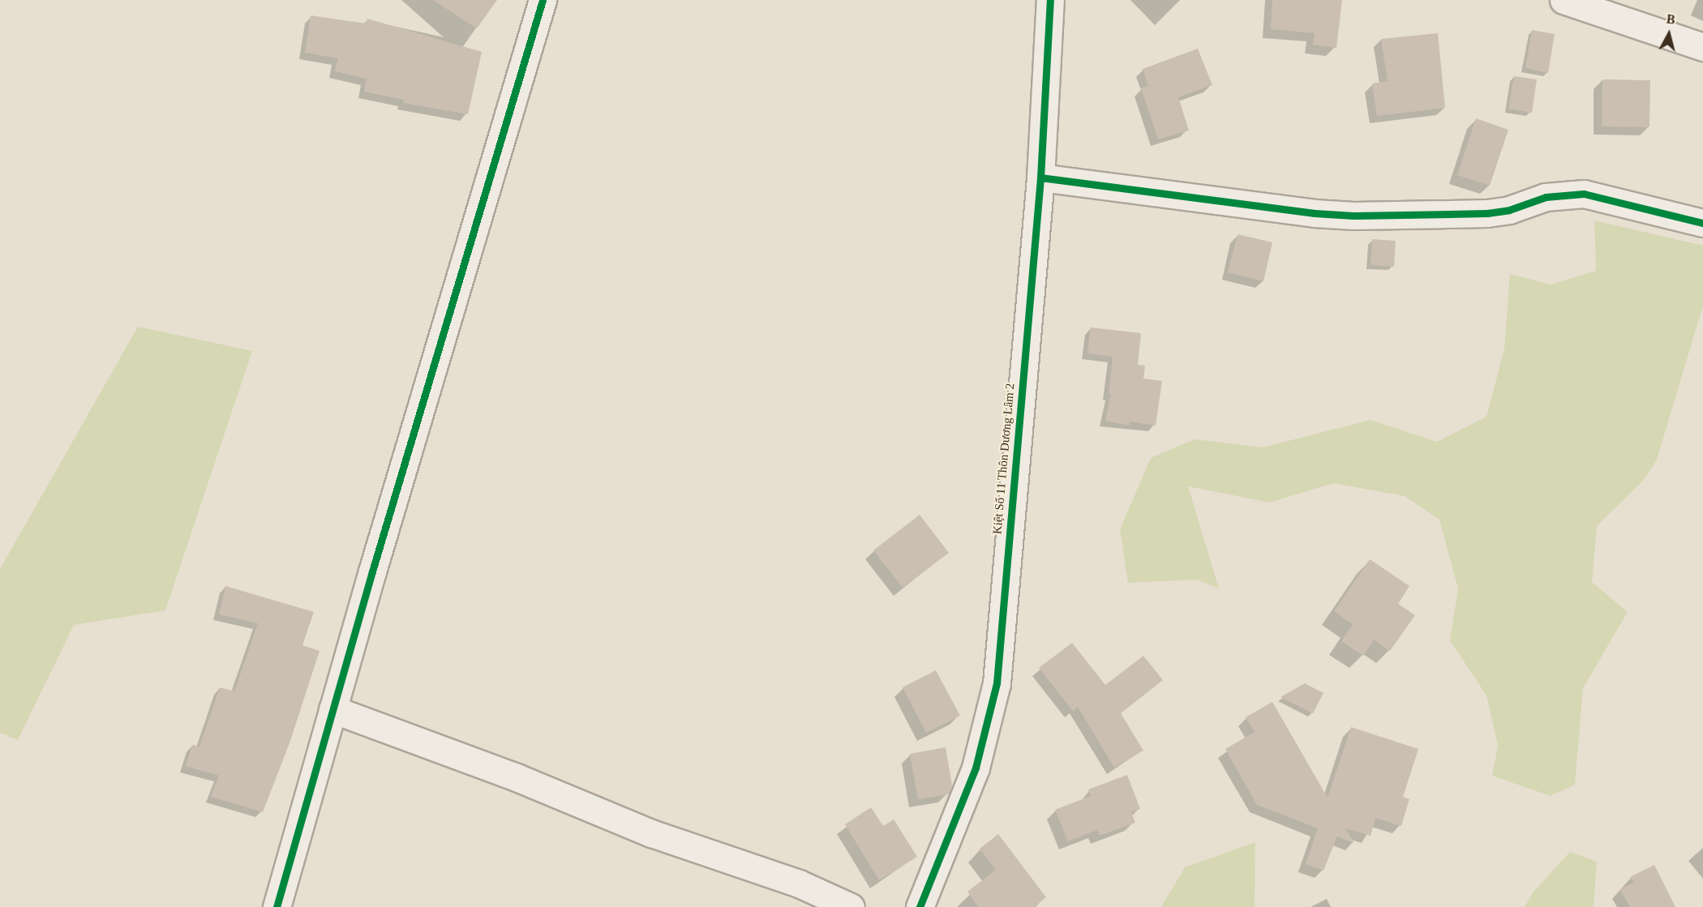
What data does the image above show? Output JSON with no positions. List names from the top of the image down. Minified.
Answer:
{"streets":{"street":["Kiệt Số 11 Thôn Dương Lâm 2"]},"north":"top"}
